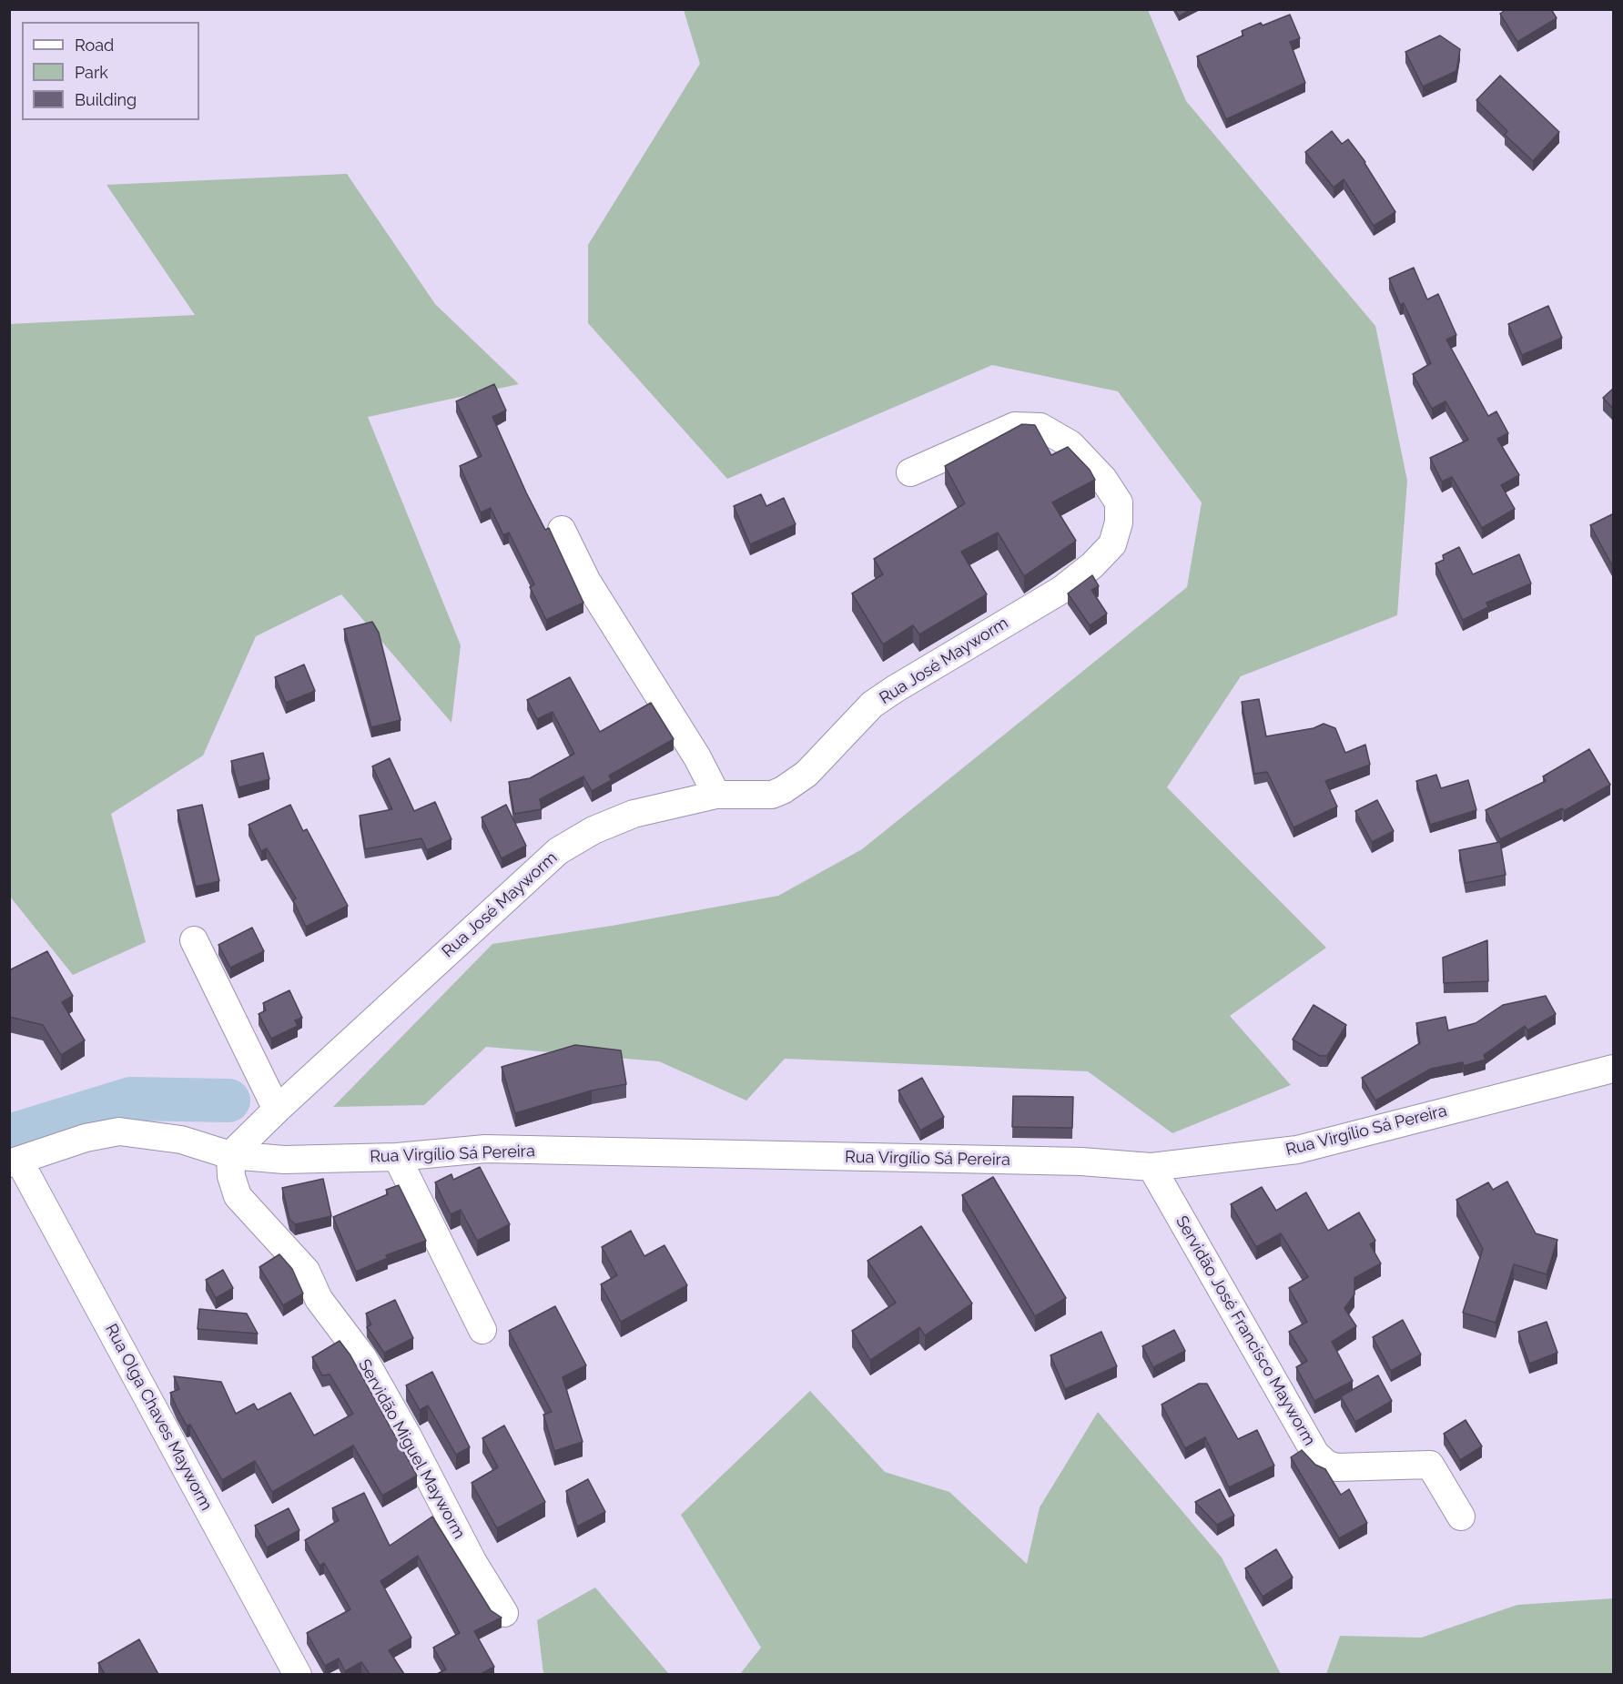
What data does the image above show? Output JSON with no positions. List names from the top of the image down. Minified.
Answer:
{"streets":{"street":["Rua José Mayworm","Rua Virgílio Sá Pereira","Servidão José Francisco Mayworm","Rua Olga Chaves Mayworm","Servidão Miguel Mayworm"]},"crossings":[["Rua José Mayworm","Rua Virgílio Sá Pereira"],["Rua José Mayworm","Servidão Miguel Mayworm"],["Rua Virgílio Sá Pereira","Servidão José Francisco Mayworm"],["Rua Virgílio Sá Pereira","Rua Olga Chaves Mayworm"],["Rua Virgílio Sá Pereira","Servidão Miguel Mayworm"]],"legend":["Road","Park","Building"]}
